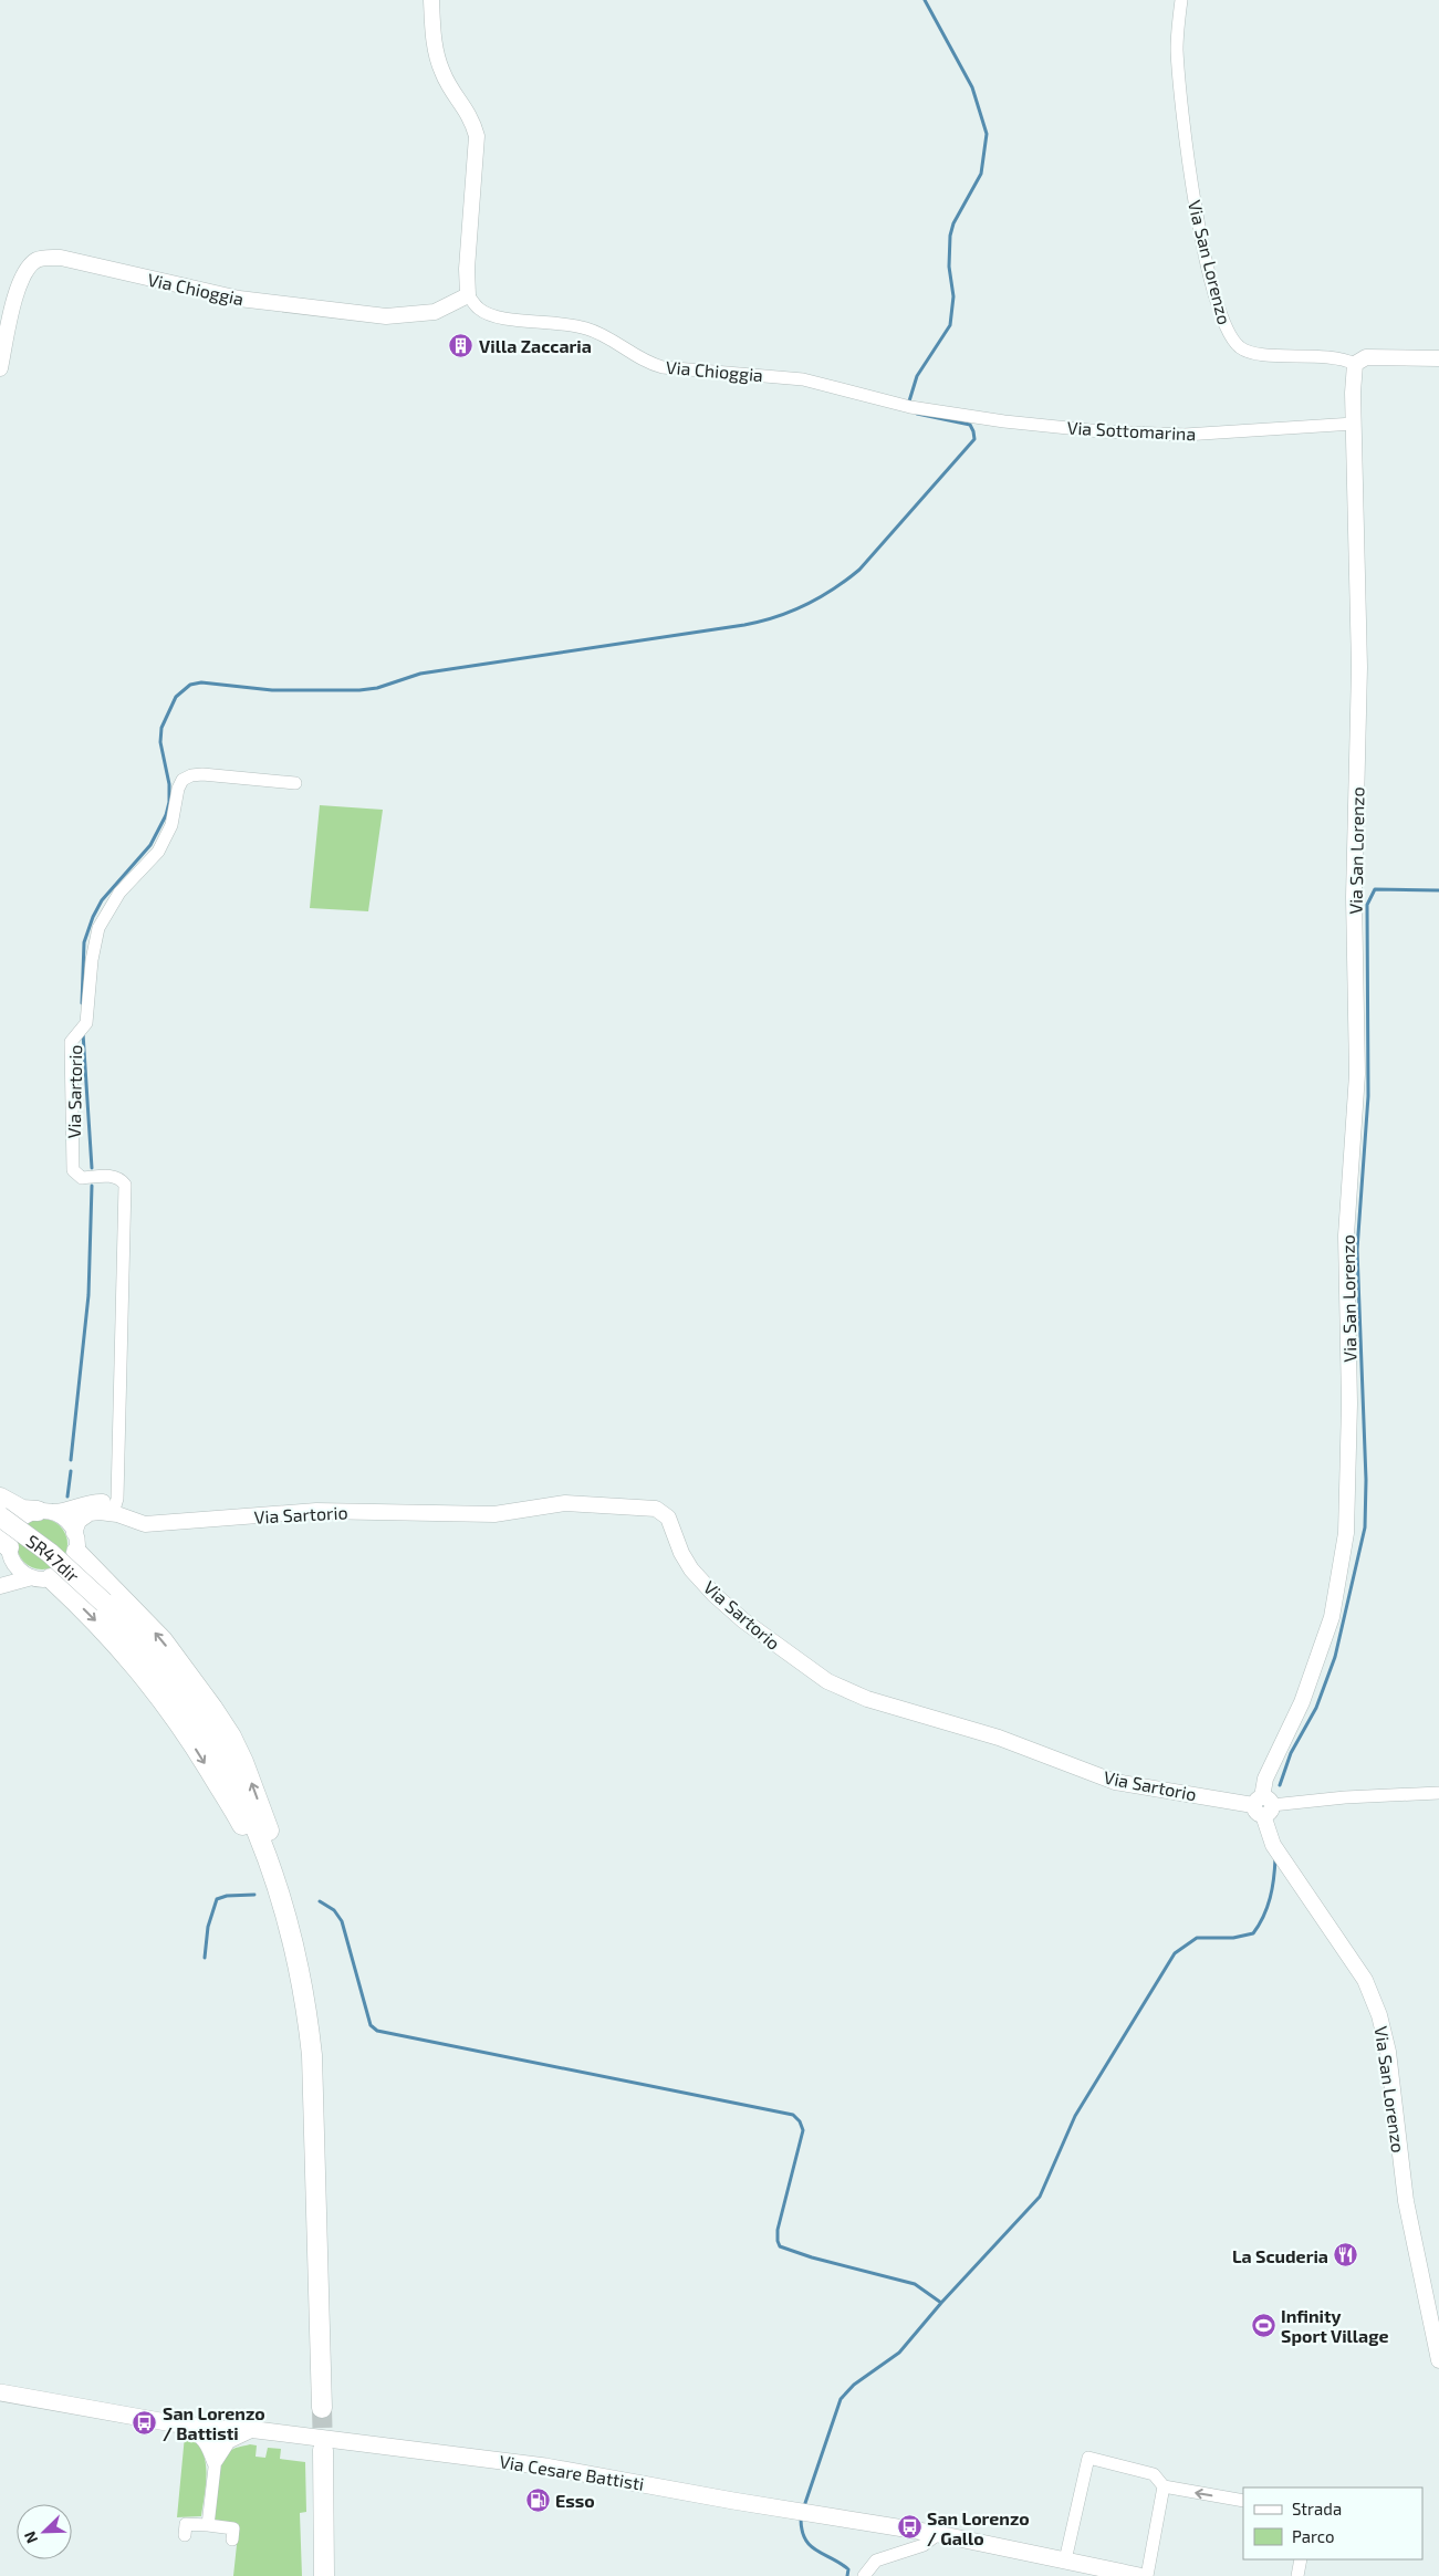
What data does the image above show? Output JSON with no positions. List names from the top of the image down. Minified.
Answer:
{"streets":{"highway":["SR47dir"],"main road":["Via Cesare Battisti"],"street":["Via San Lorenzo","Via Chioggia","Via Sottomarina","Via Sartorio"]},"crossings":[["Via San Lorenzo","Via Sottomarina"],["Via San Lorenzo","Via Sartorio"],["Via Chioggia","Via Sottomarina"]],"places":{"building":["Villa Zaccaria"],"restaurant":["La Scuderia"],"sports":["Infinity Sport Village"],"bus stop":["San Lorenzo / Battisti","San Lorenzo / Gallo"],"fuel station":["Esso"]},"legend":["Strada","Parco"],"north":"bottom left"}
